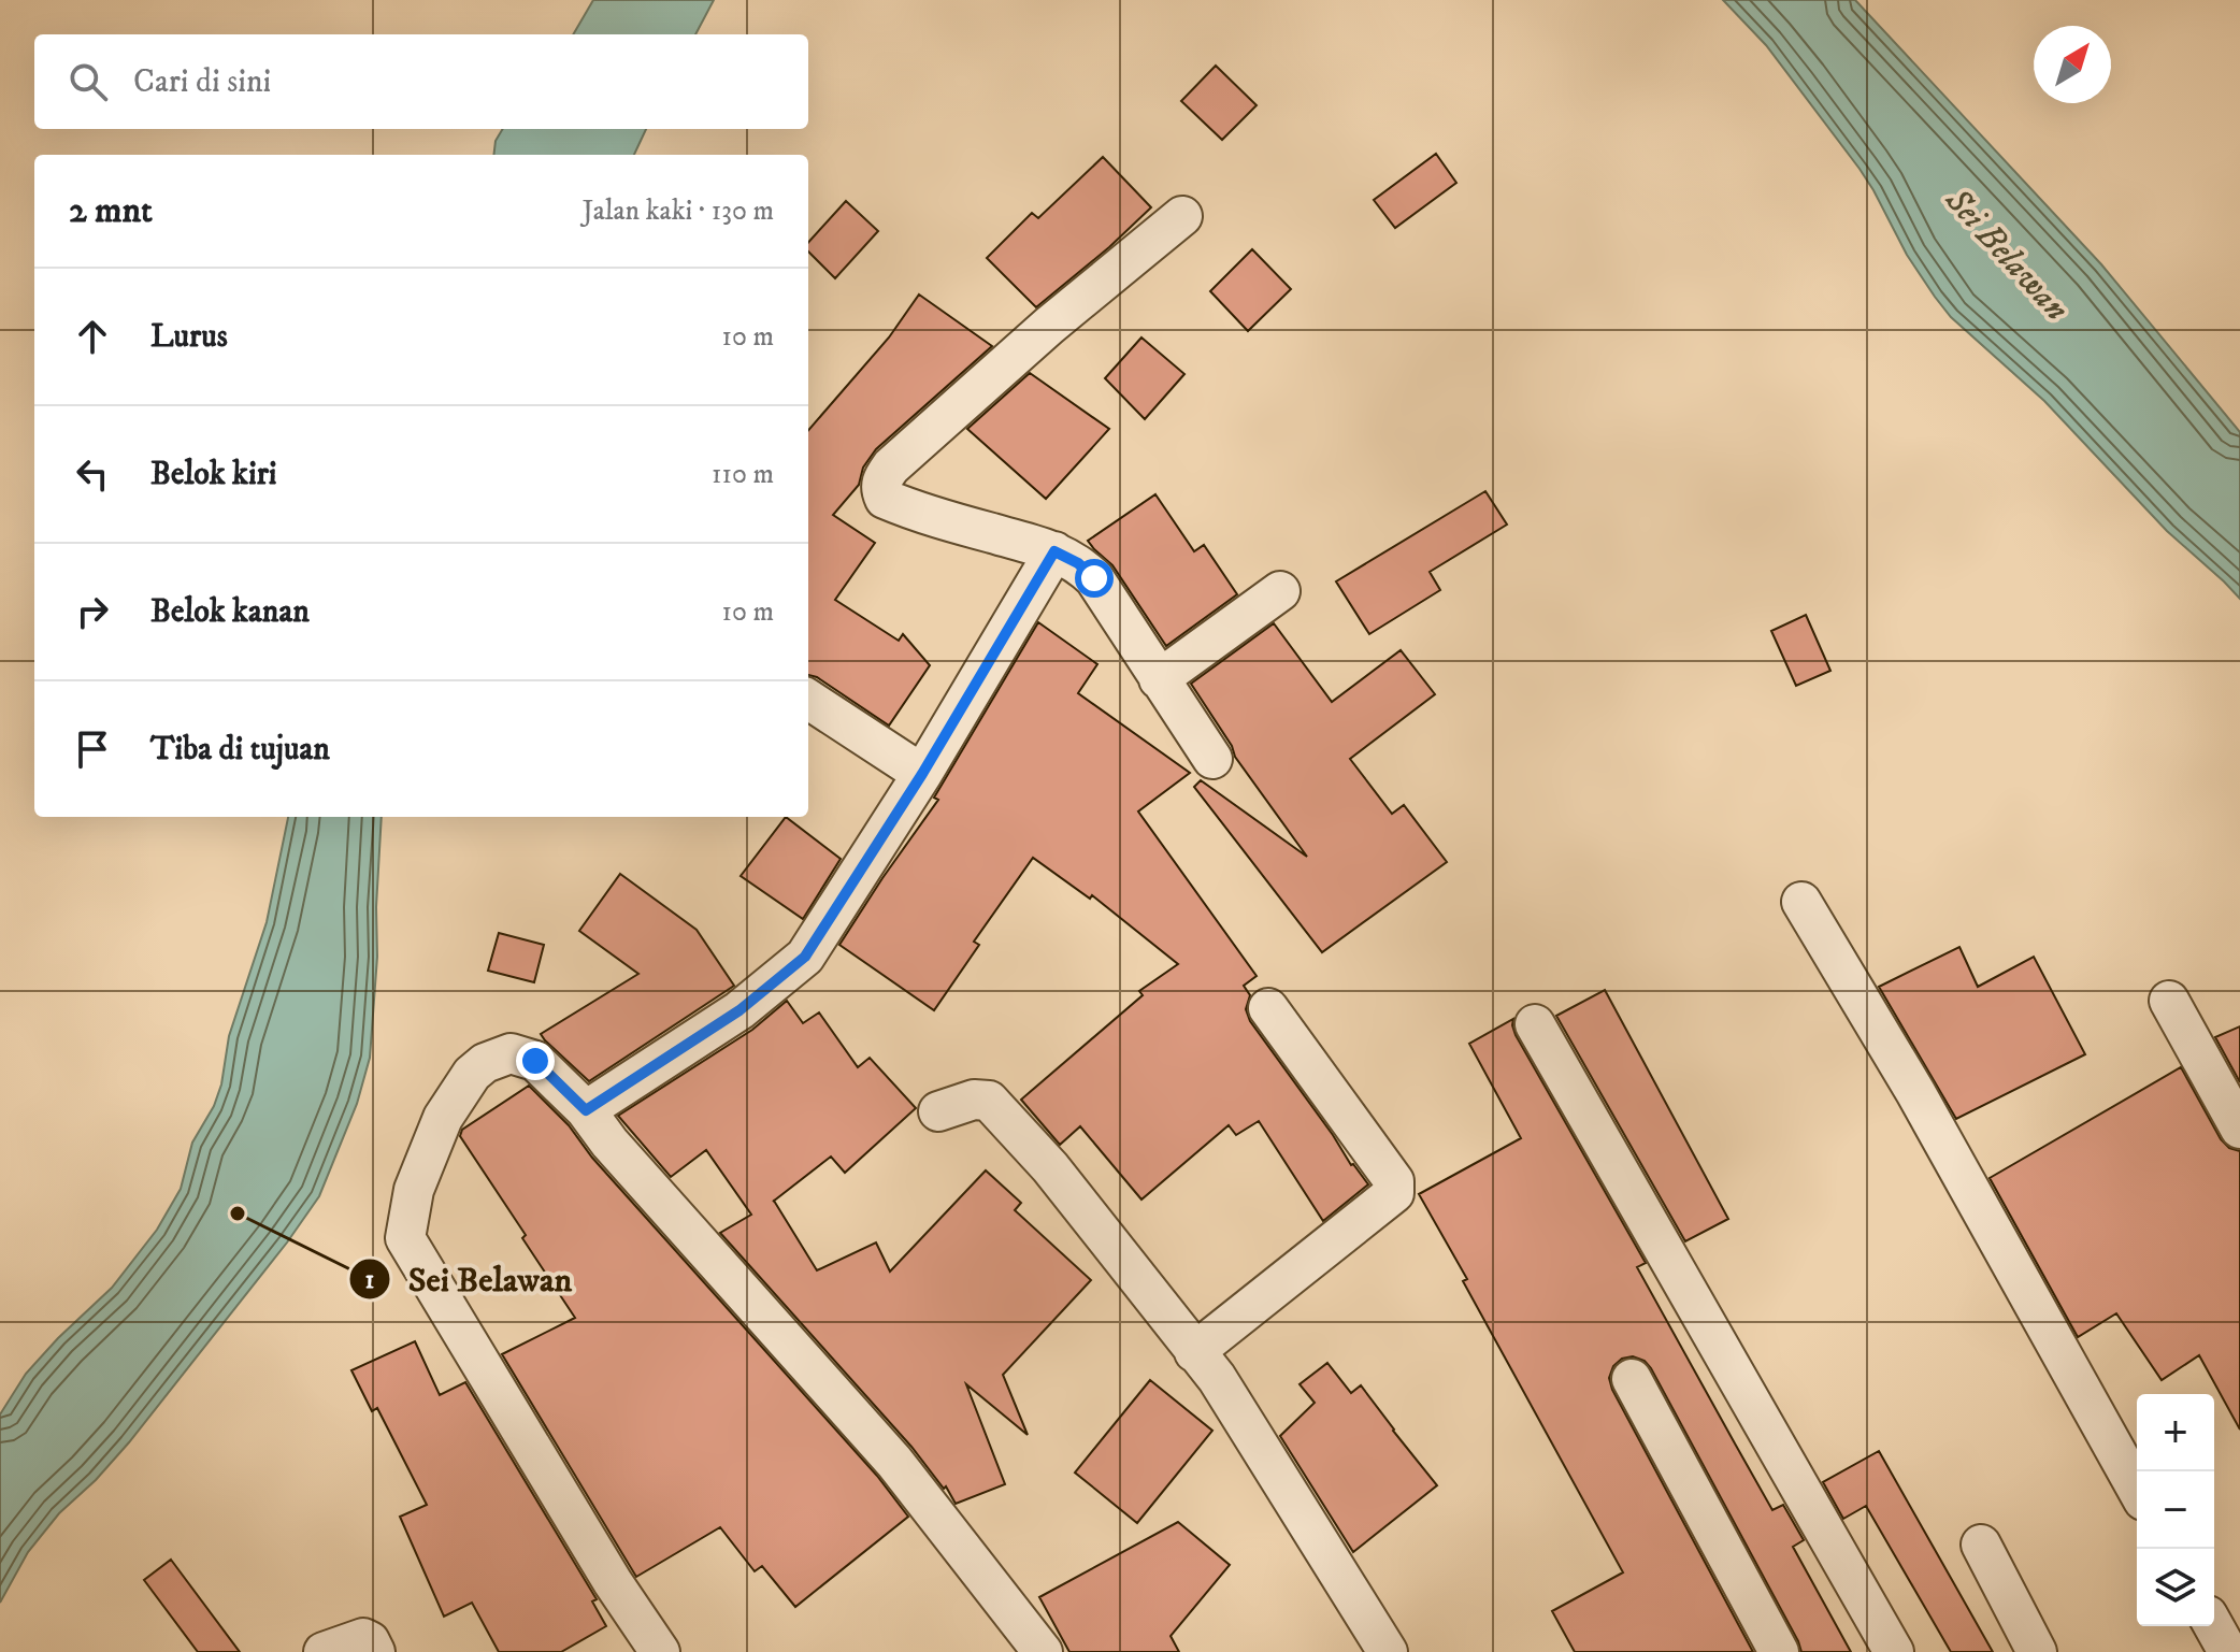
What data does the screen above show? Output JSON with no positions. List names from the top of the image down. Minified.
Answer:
{"water":["Sei Belawan"],"places":["Sei Belawan"],"north":"top right","page":{"search":"Cari di sini","heading":["2 mnt","Jalan kaki · 130 m"],"list":[["Lurus","10 m"],["Belok kiri","110 m"],["Belok kanan","10 m"],"Tiba di tujuan"],"map_buttons":["+","−"]}}
